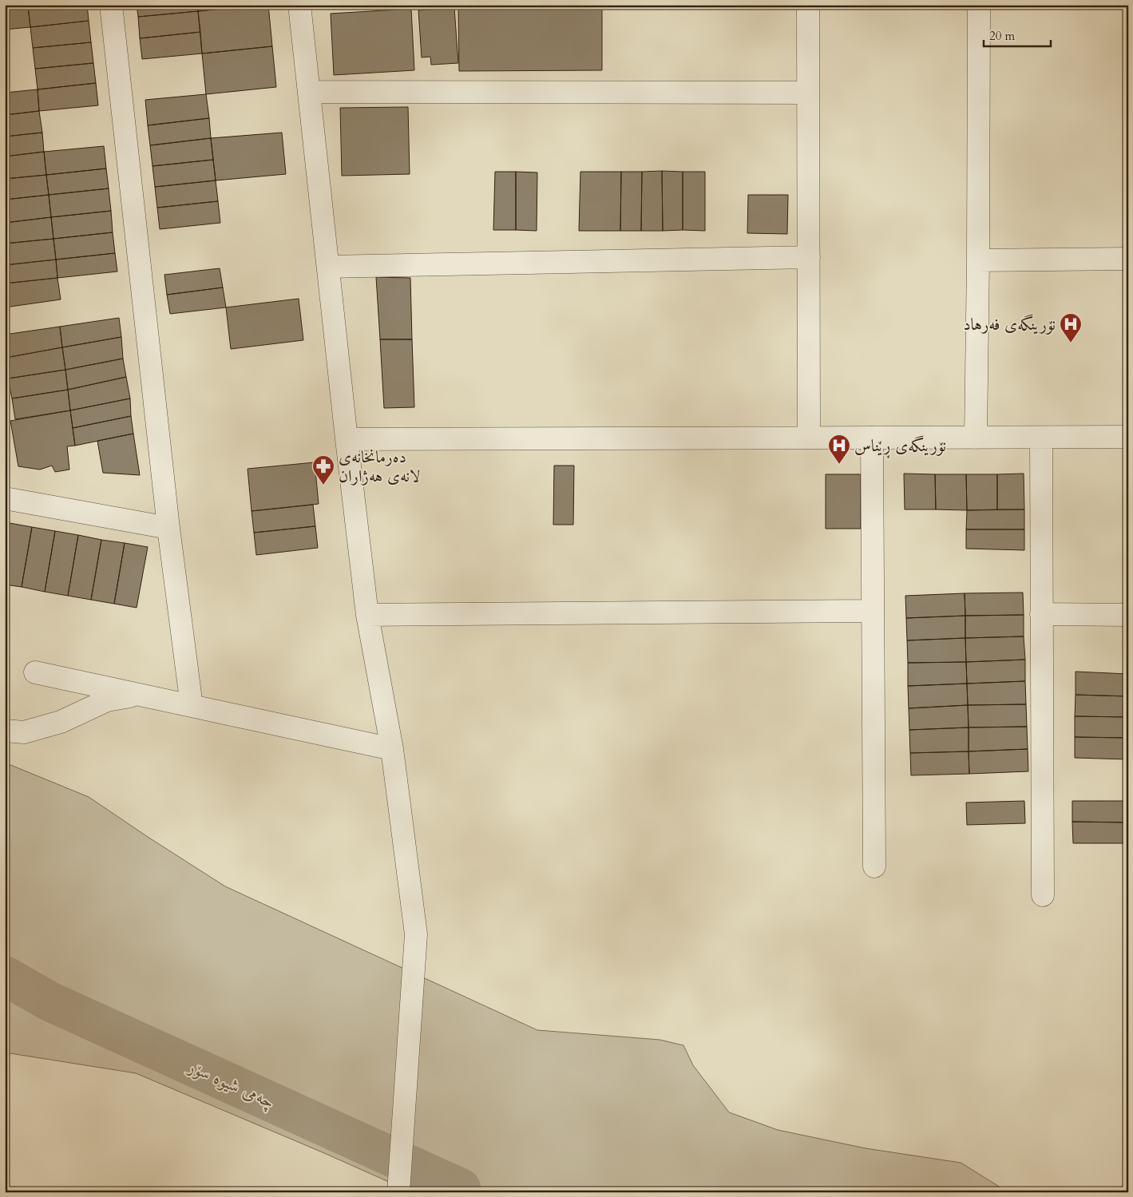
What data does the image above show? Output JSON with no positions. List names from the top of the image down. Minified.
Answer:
{"water":["چەمی شیوە سۆر"],"places":{"hospital":["نۆرینگەی فەرهاد","نۆرینگەی ڕێناس"],"pharmacy":["دەرمانخانەی لانەی هەژاران"]},"scale_bar":"20 m"}
